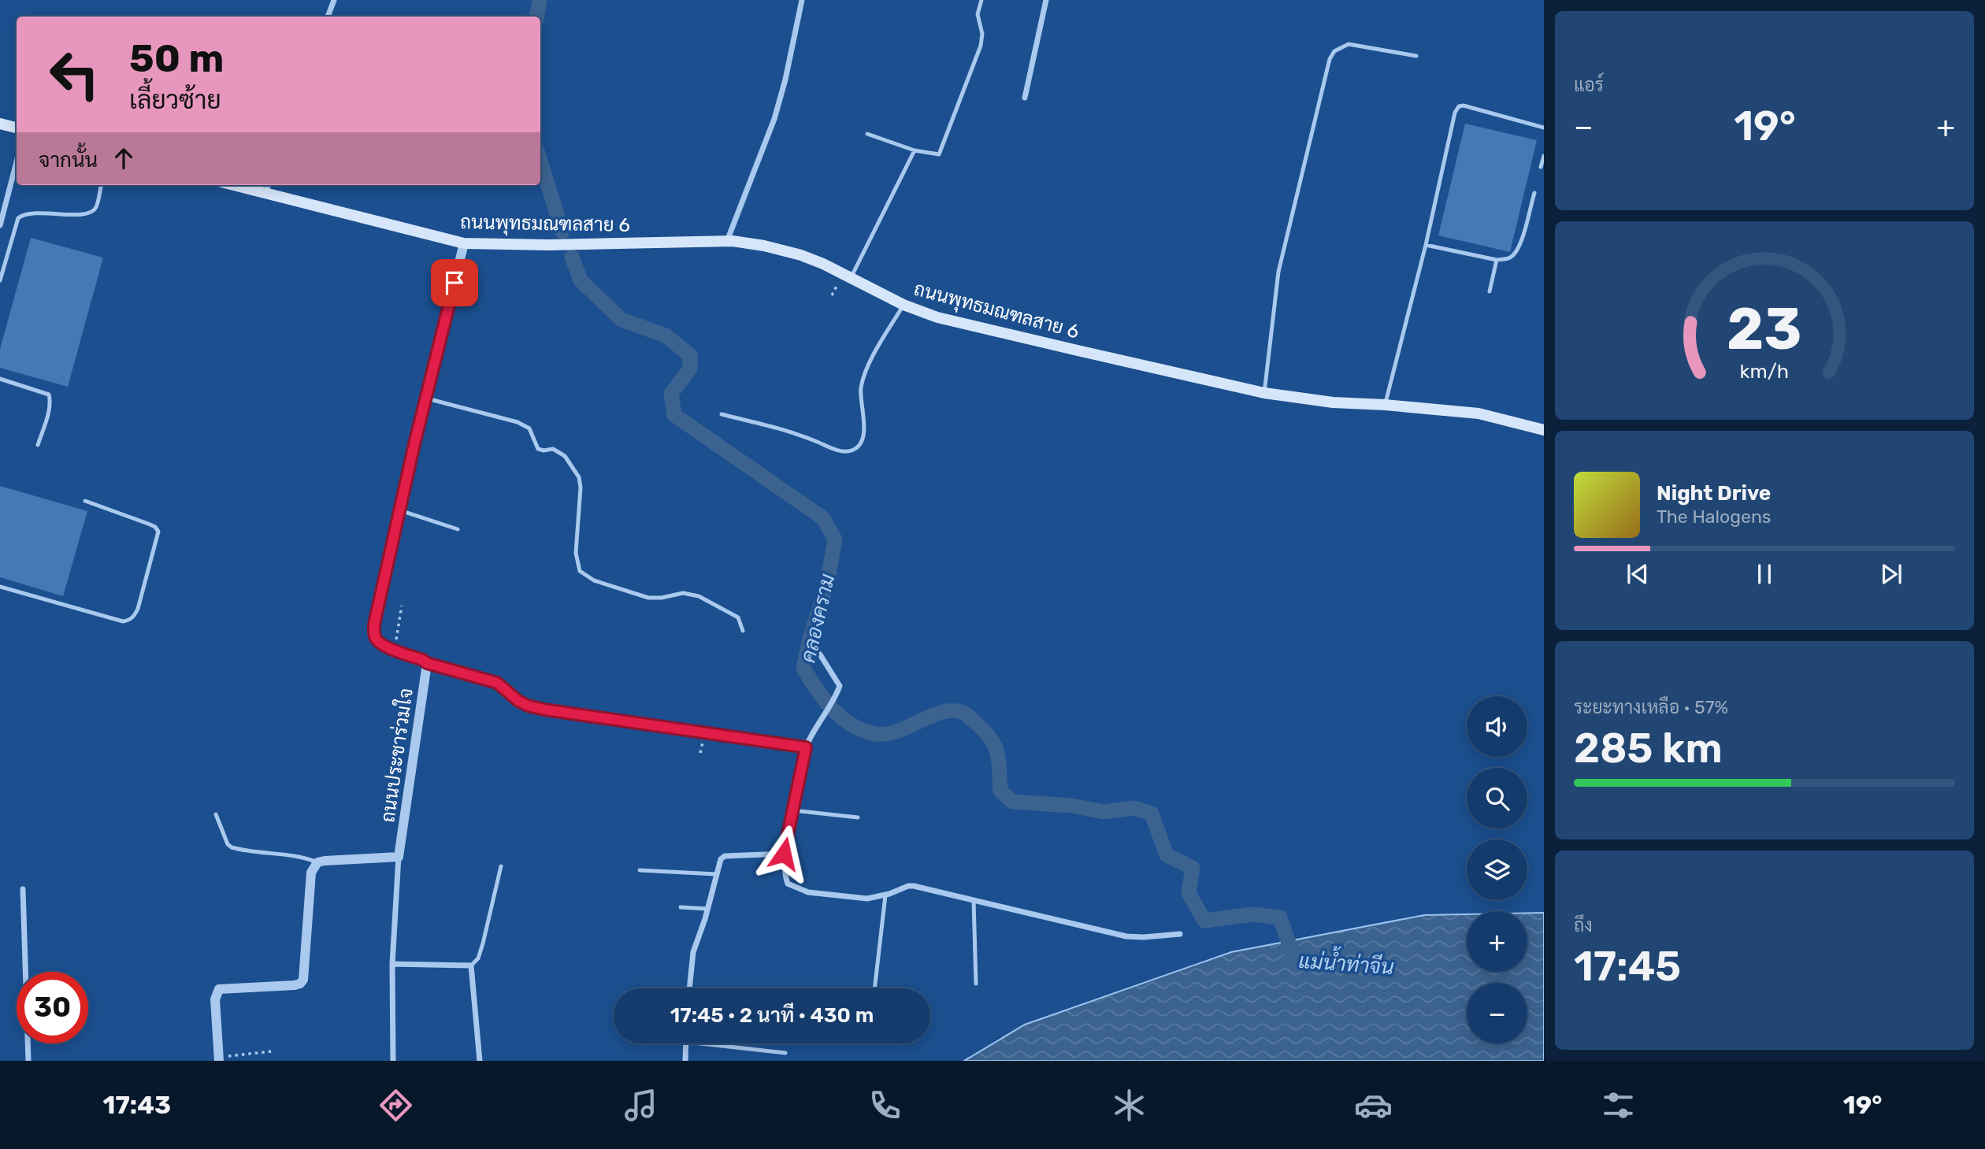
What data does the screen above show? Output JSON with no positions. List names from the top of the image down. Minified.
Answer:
{"streets":{"main road":["ถนนพุทธมณฑลสาย 6"],"street":["ถนนประชาร่วมใจ"]},"crossings":[["ถนนพุทธมณฑลสาย 6","ถนนประชาร่วมใจ"]],"water":["คลองคราม","แม่น้ำท่าจีน"],"page":{"tile":["แอร์",["ระยะทางเหลือ · 57%","285 km"],["ถึง","17:45"]],"turn":["50 m","เลี้ยวซ้าย"],"heat":["−","19°","+"],"then":"จากนั้น","song":["Night Drive","The Halogens"],"map_buttons":["+","−"],"limit":"30","trip":"17:45 · 2 นาที · 430 m","tabs":["17:43","19°"],"gauge":["23","km/h"]}}
